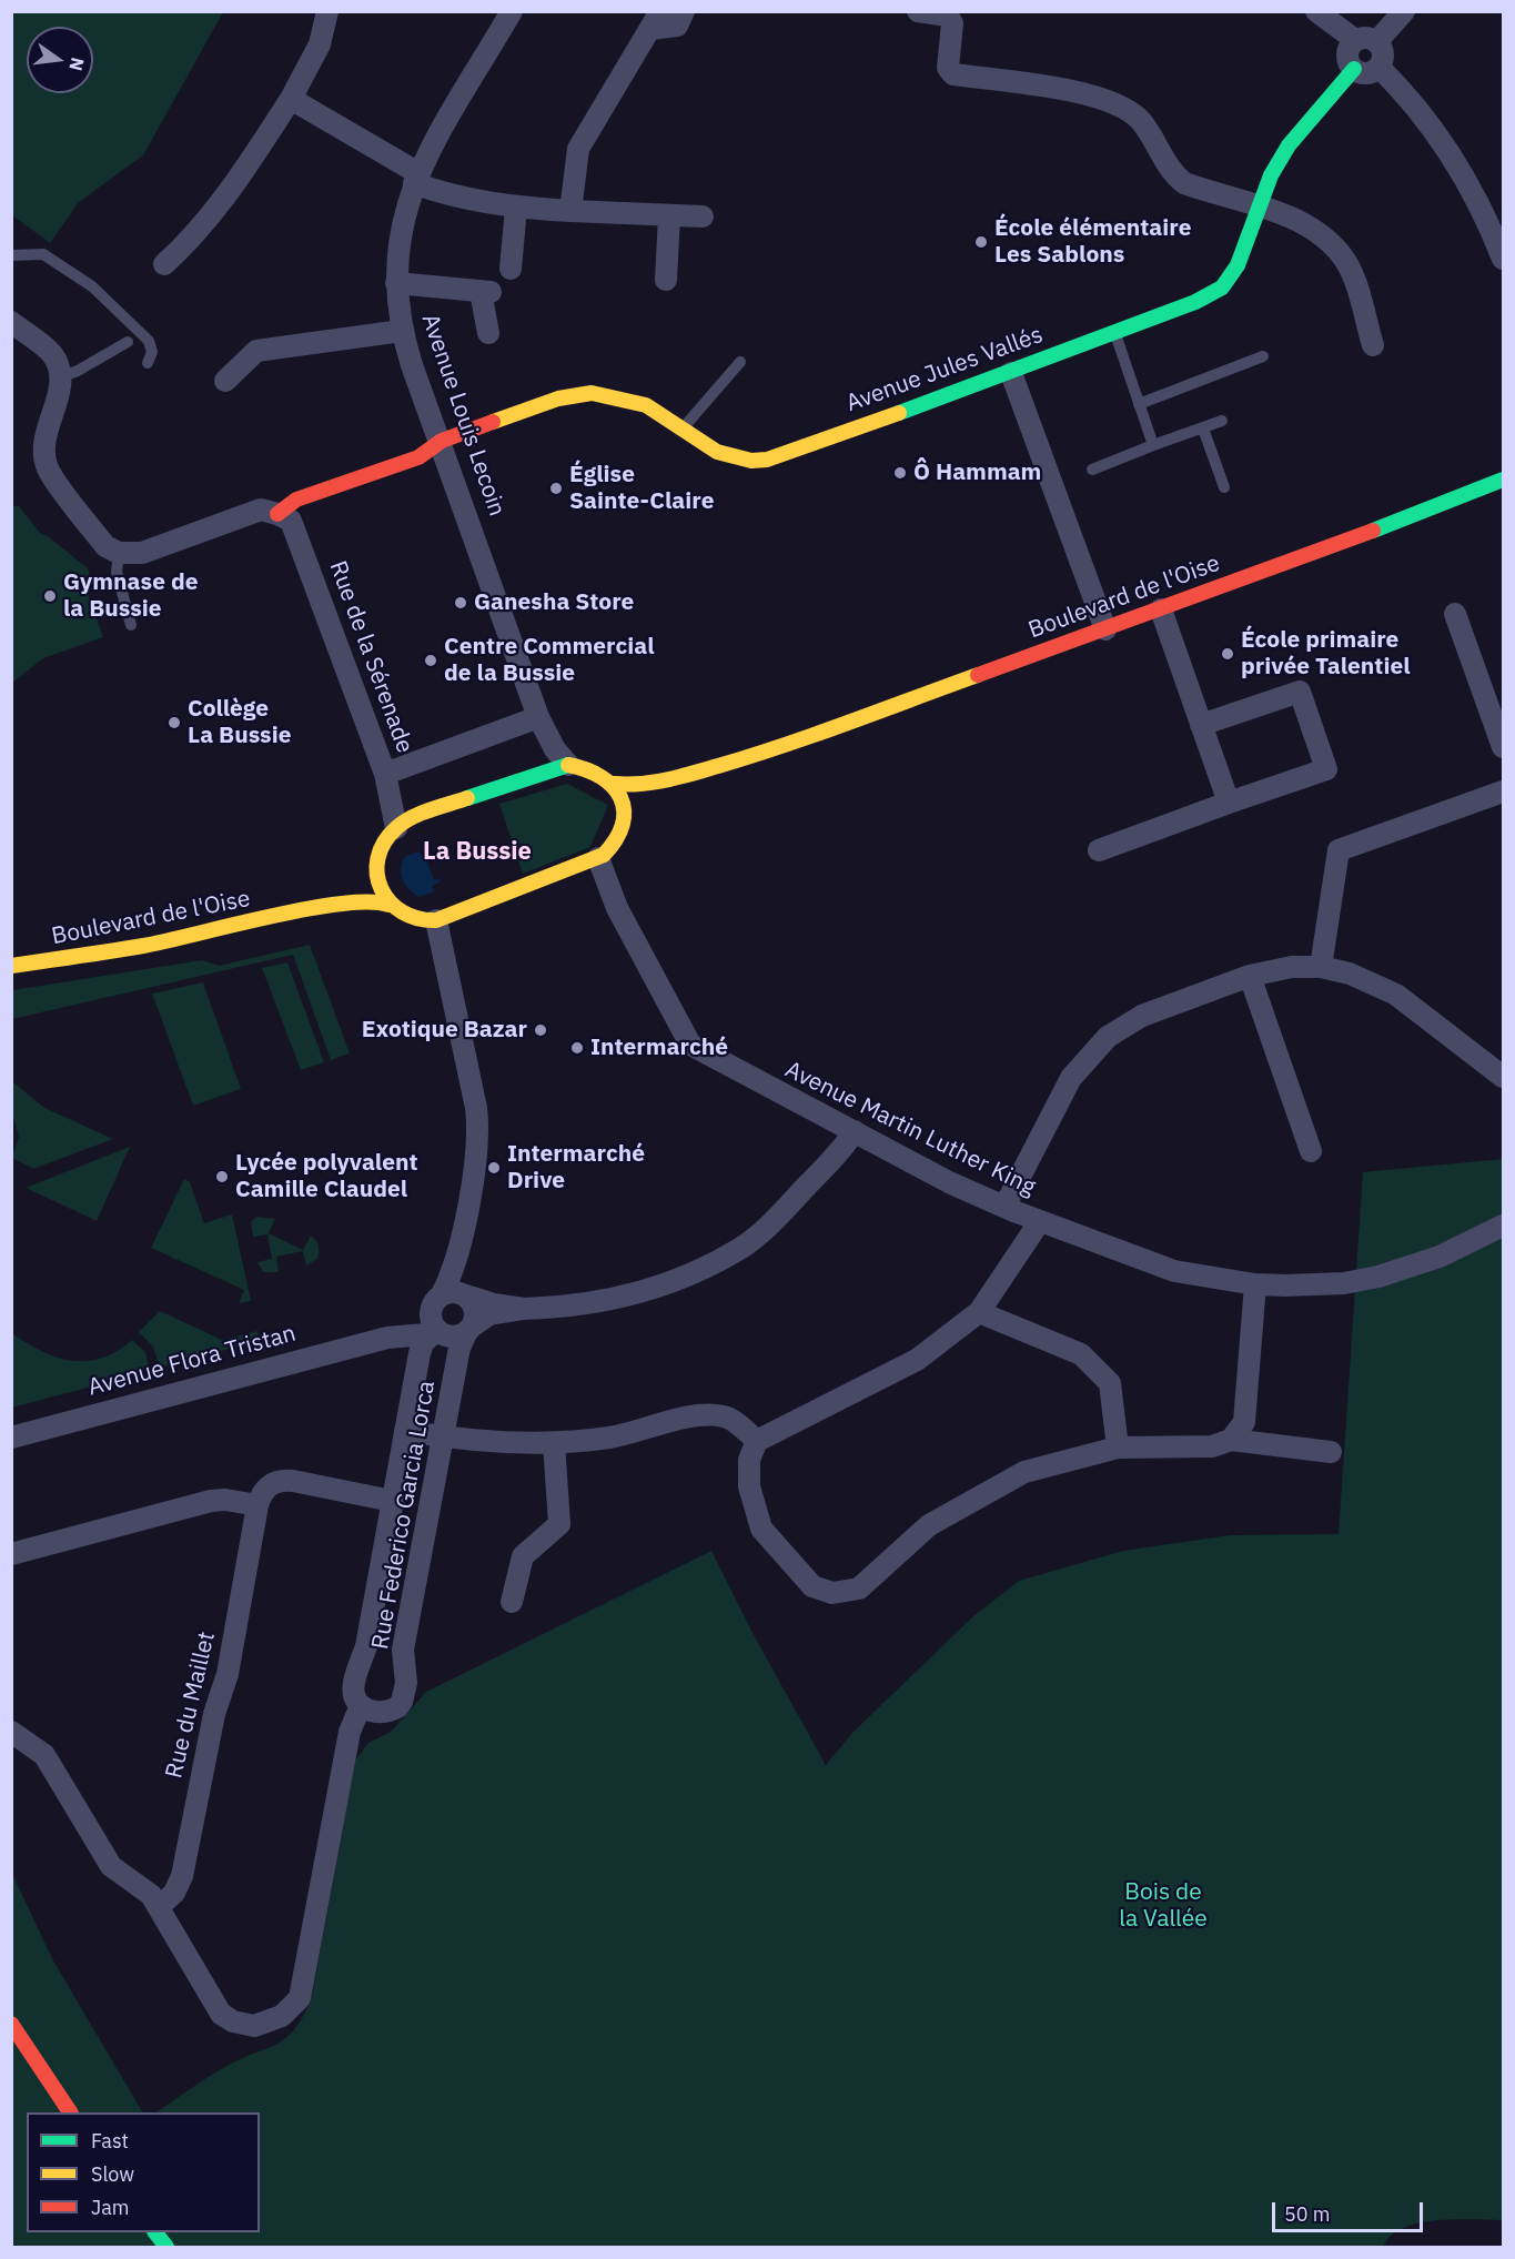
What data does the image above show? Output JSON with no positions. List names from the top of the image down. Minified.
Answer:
{"streets":{"main road":["Avenue Jules Vallés","Boulevard de l'Oise"],"street":["Avenue Louis Lecoin","Rue de la Sérenade","Avenue Martin Luther King","Avenue Flora Tristan","Rue Federico Garcia Lorca","Rue du Maillet"]},"crossings":[["Avenue Jules Vallés","Avenue Louis Lecoin"],["Avenue Jules Vallés","Rue de la Sérenade"],["Avenue Flora Tristan","Rue Federico Garcia Lorca"]],"districts":["La Bussie"],"parks":["Bois de la Vallée"],"places":["École élémentaire Les Sablons","Ô Hammam","Église Sainte-Claire","Gymnase de la Bussie","Ganesha Store","École primaire privée Talentiel","Centre Commercial de la Bussie","Collège La Bussie","Exotique Bazar","Intermarché","Intermarché Drive","Lycée polyvalent Camille Claudel"],"legend":["Fast","Slow","Jam"],"scale_bar":"50 m","north":"right"}
